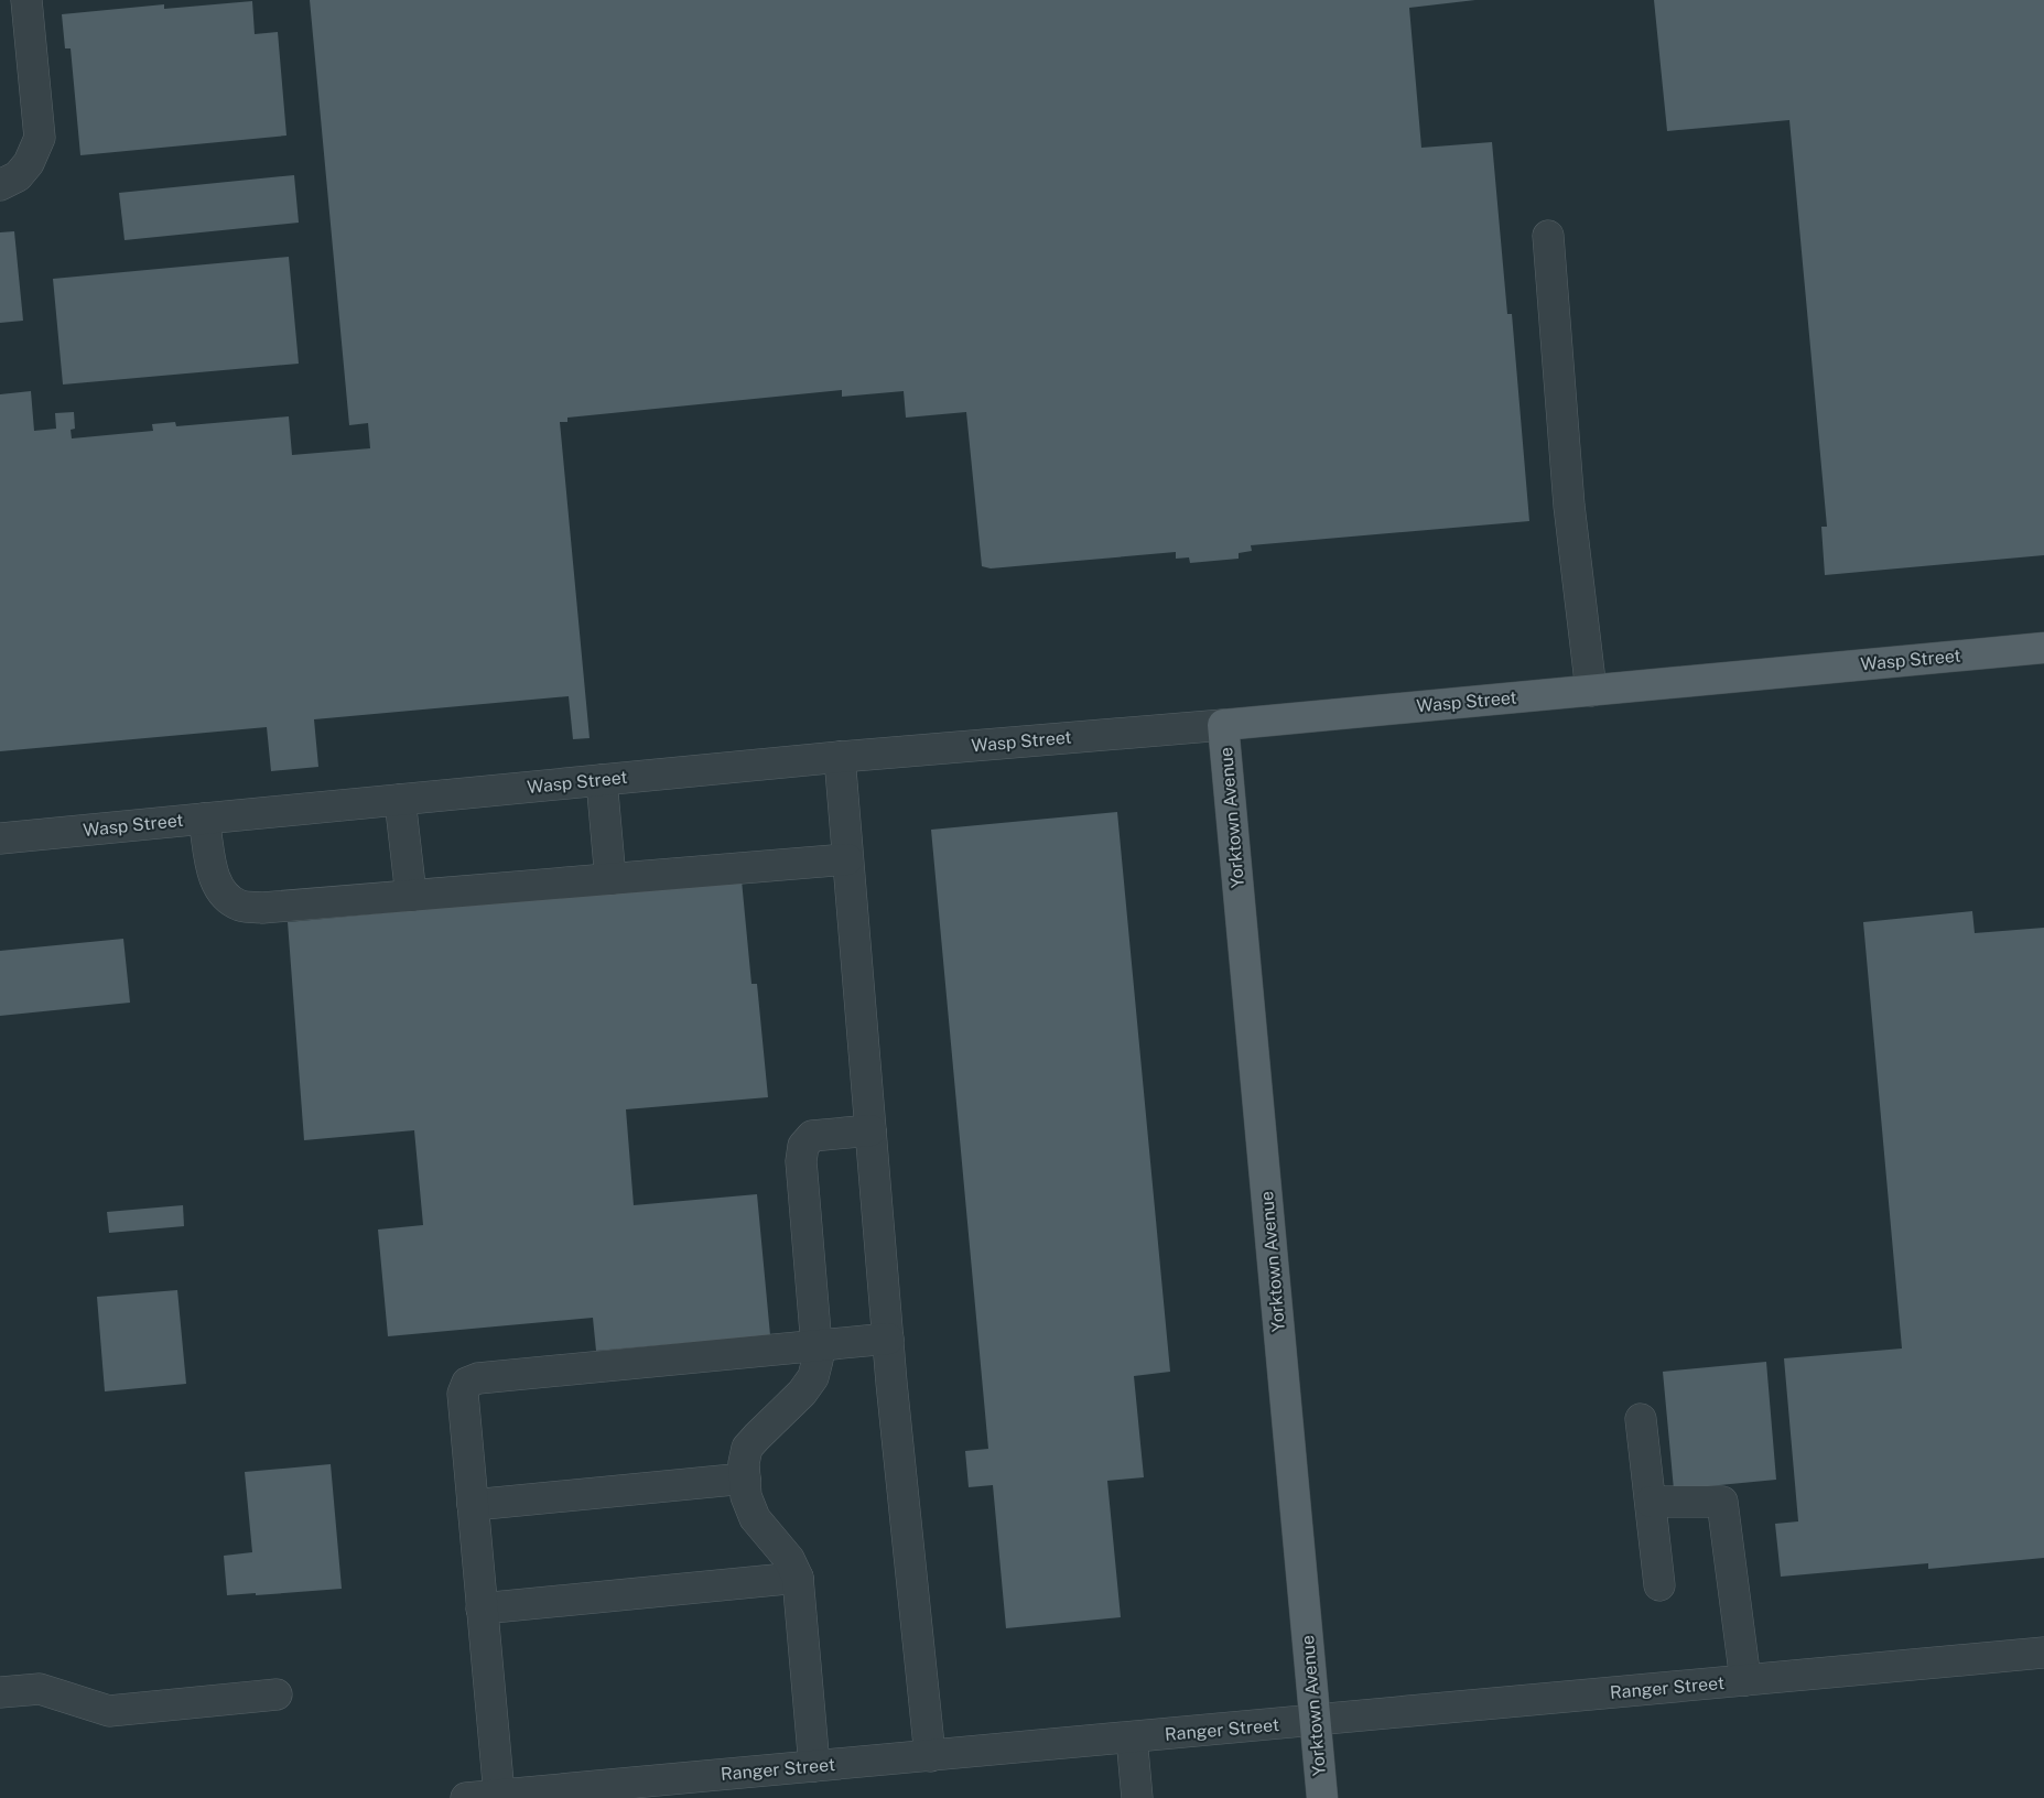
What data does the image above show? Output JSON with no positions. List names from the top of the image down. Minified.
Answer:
{"streets":{"main road":["Wasp Street","Yorktown Avenue"],"street":["Ranger Street"]},"crossings":[["Wasp Street","Yorktown Avenue"],["Yorktown Avenue","Ranger Street"]]}
